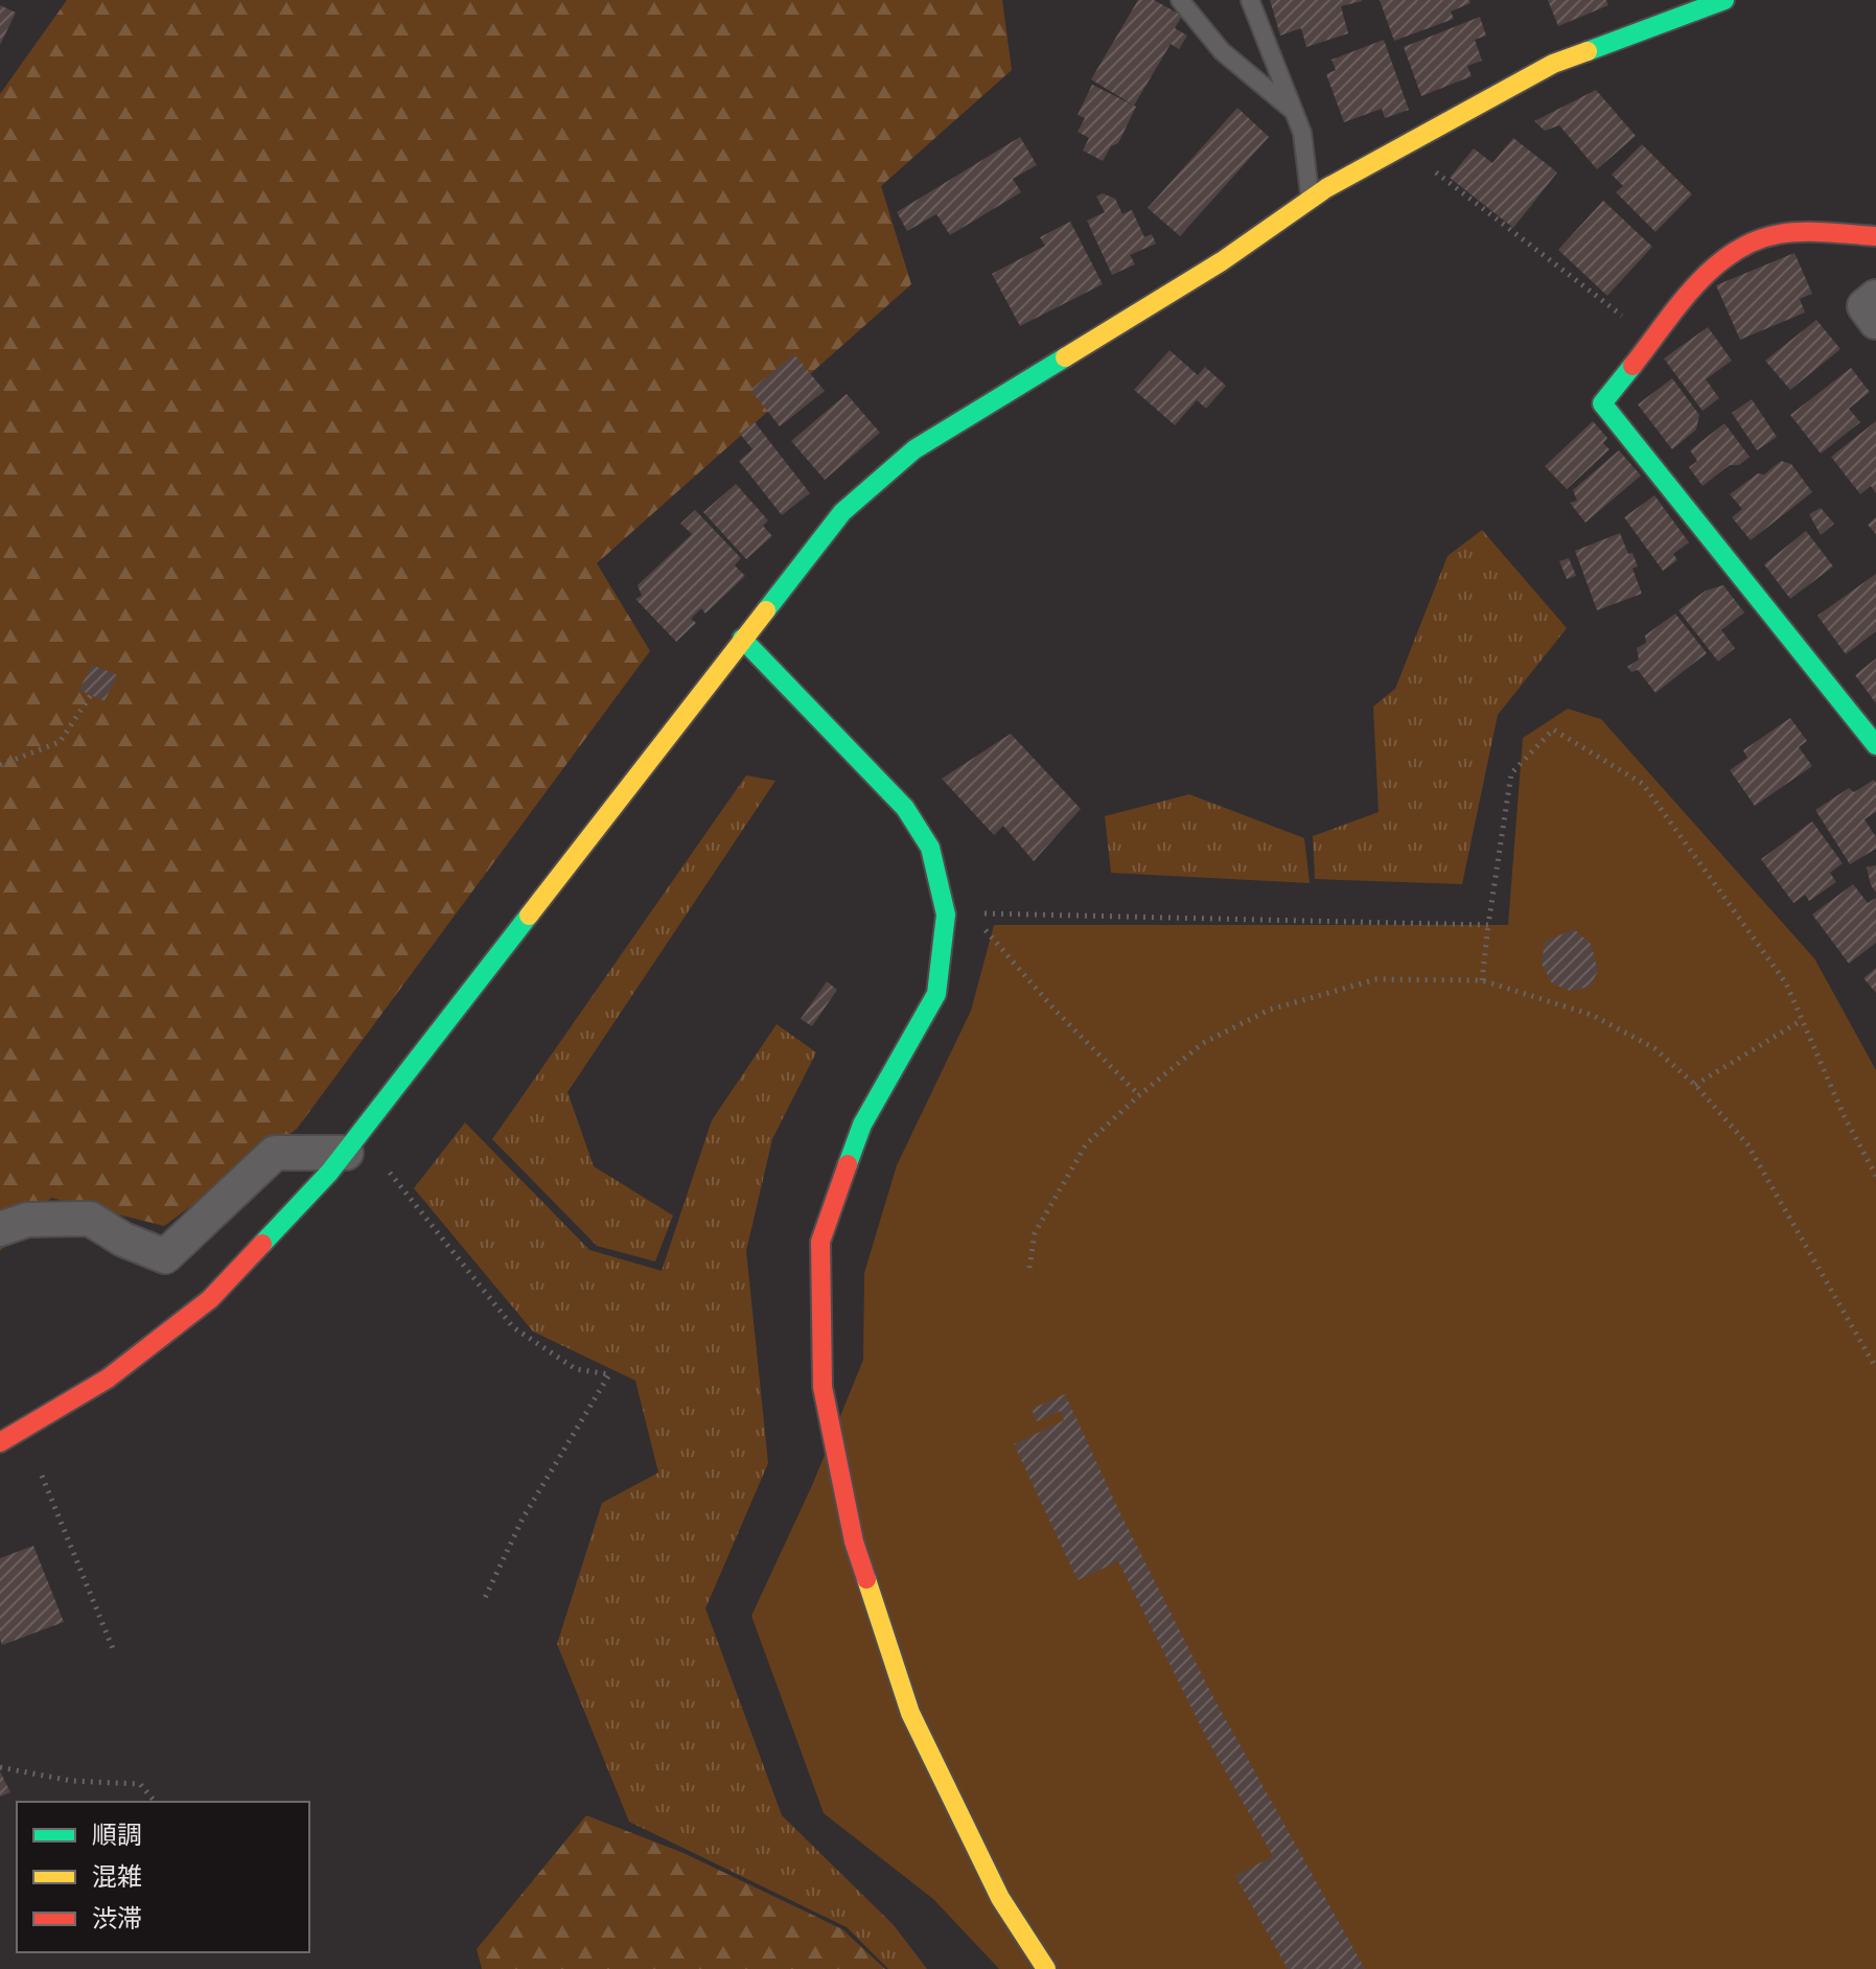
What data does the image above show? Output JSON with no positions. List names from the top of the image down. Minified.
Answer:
{"legend":["順調","混雑","渋滞"]}
